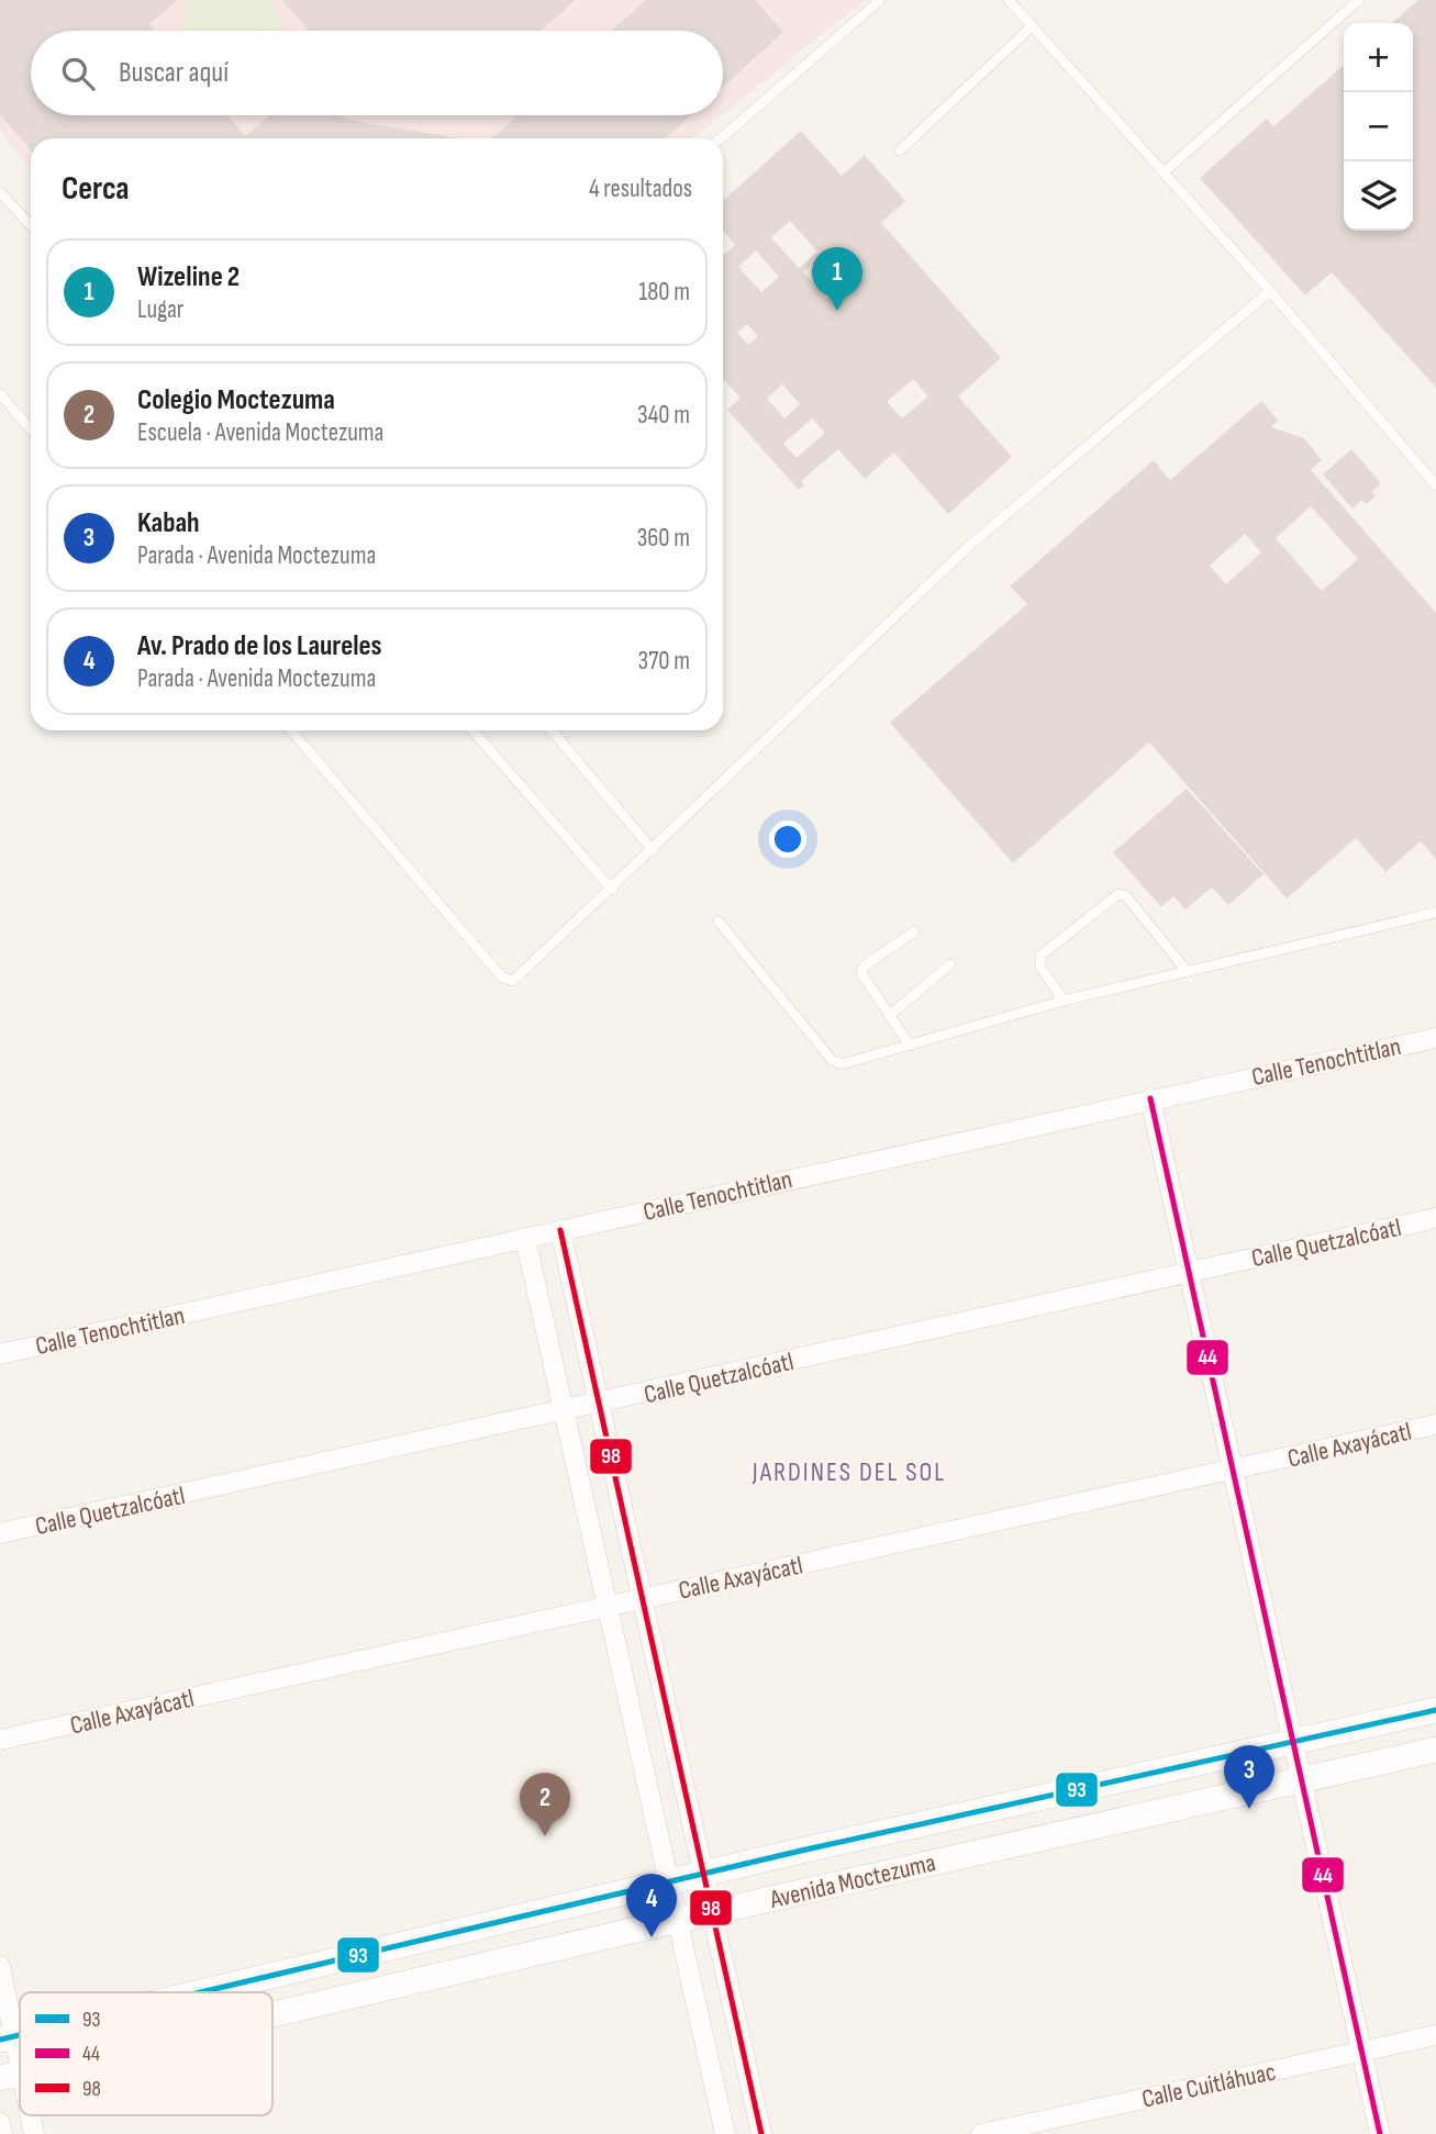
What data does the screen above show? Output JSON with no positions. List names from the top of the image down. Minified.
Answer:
{"streets":{"street":["Calle Tenochtitlan","Calle Quetzalcóatl","Calle Axayácatl","Avenida Moctezuma","Calle Cuitláhuac"]},"districts":["JARDINES DEL SOL"],"lines":["transit line 44","transit line 98","transit line 93"],"legend":["93","44","98"],"page":{"map_buttons":["+","−"],"search":"Buscar aquí","heading":["Cerca","4 resultados"],"list":[{"mark":"1","name":"Wizeline 2","note":"Lugar","value":"180 m"},{"mark":"2","name":"Colegio Moctezuma","note":"Escuela · Avenida Moctezuma","value":"340 m"},{"mark":"3","name":"Kabah","note":"Parada · Avenida Moctezuma","value":"360 m"},{"mark":"4","name":"Av. Prado de los Laureles","note":"Parada · Avenida Moctezuma","value":"370 m"}],"pins":["1","3","2","4"]}}
